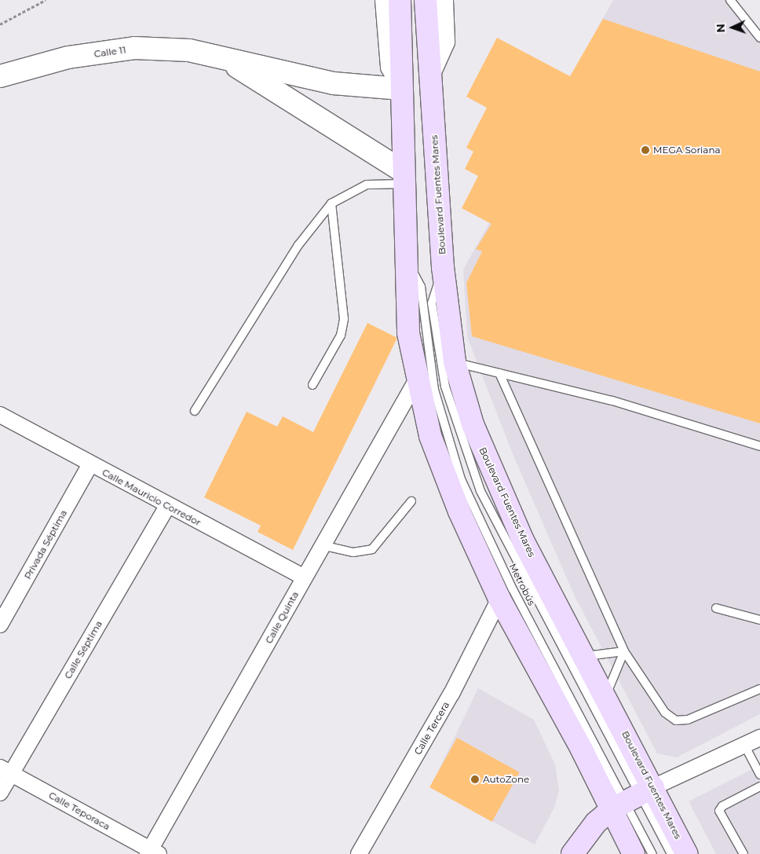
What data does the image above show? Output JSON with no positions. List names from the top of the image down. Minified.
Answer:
{"streets":{"main road":["Calle 11","Boulevard Fuentes Mares"],"street":["Calle Mauricio Corredor","Privada Séptima","Calle Quinta","Calle Séptima","Calle Tercera","Calle Teporaca"],"lane":["Metrobús"]},"crossings":[["Calle 11","Boulevard Fuentes Mares"],["Boulevard Fuentes Mares","Metrobús"],["Boulevard Fuentes Mares","Calle Quinta"],["Boulevard Fuentes Mares","Calle Tercera"],["Calle Mauricio Corredor","Privada Séptima"],["Calle Mauricio Corredor","Calle Quinta"],["Calle Mauricio Corredor","Calle Séptima"],["Calle Quinta","Calle Teporaca"],["Calle Séptima","Calle Teporaca"]],"places":["MEGA Soriana","AutoZone"],"north":"left"}
